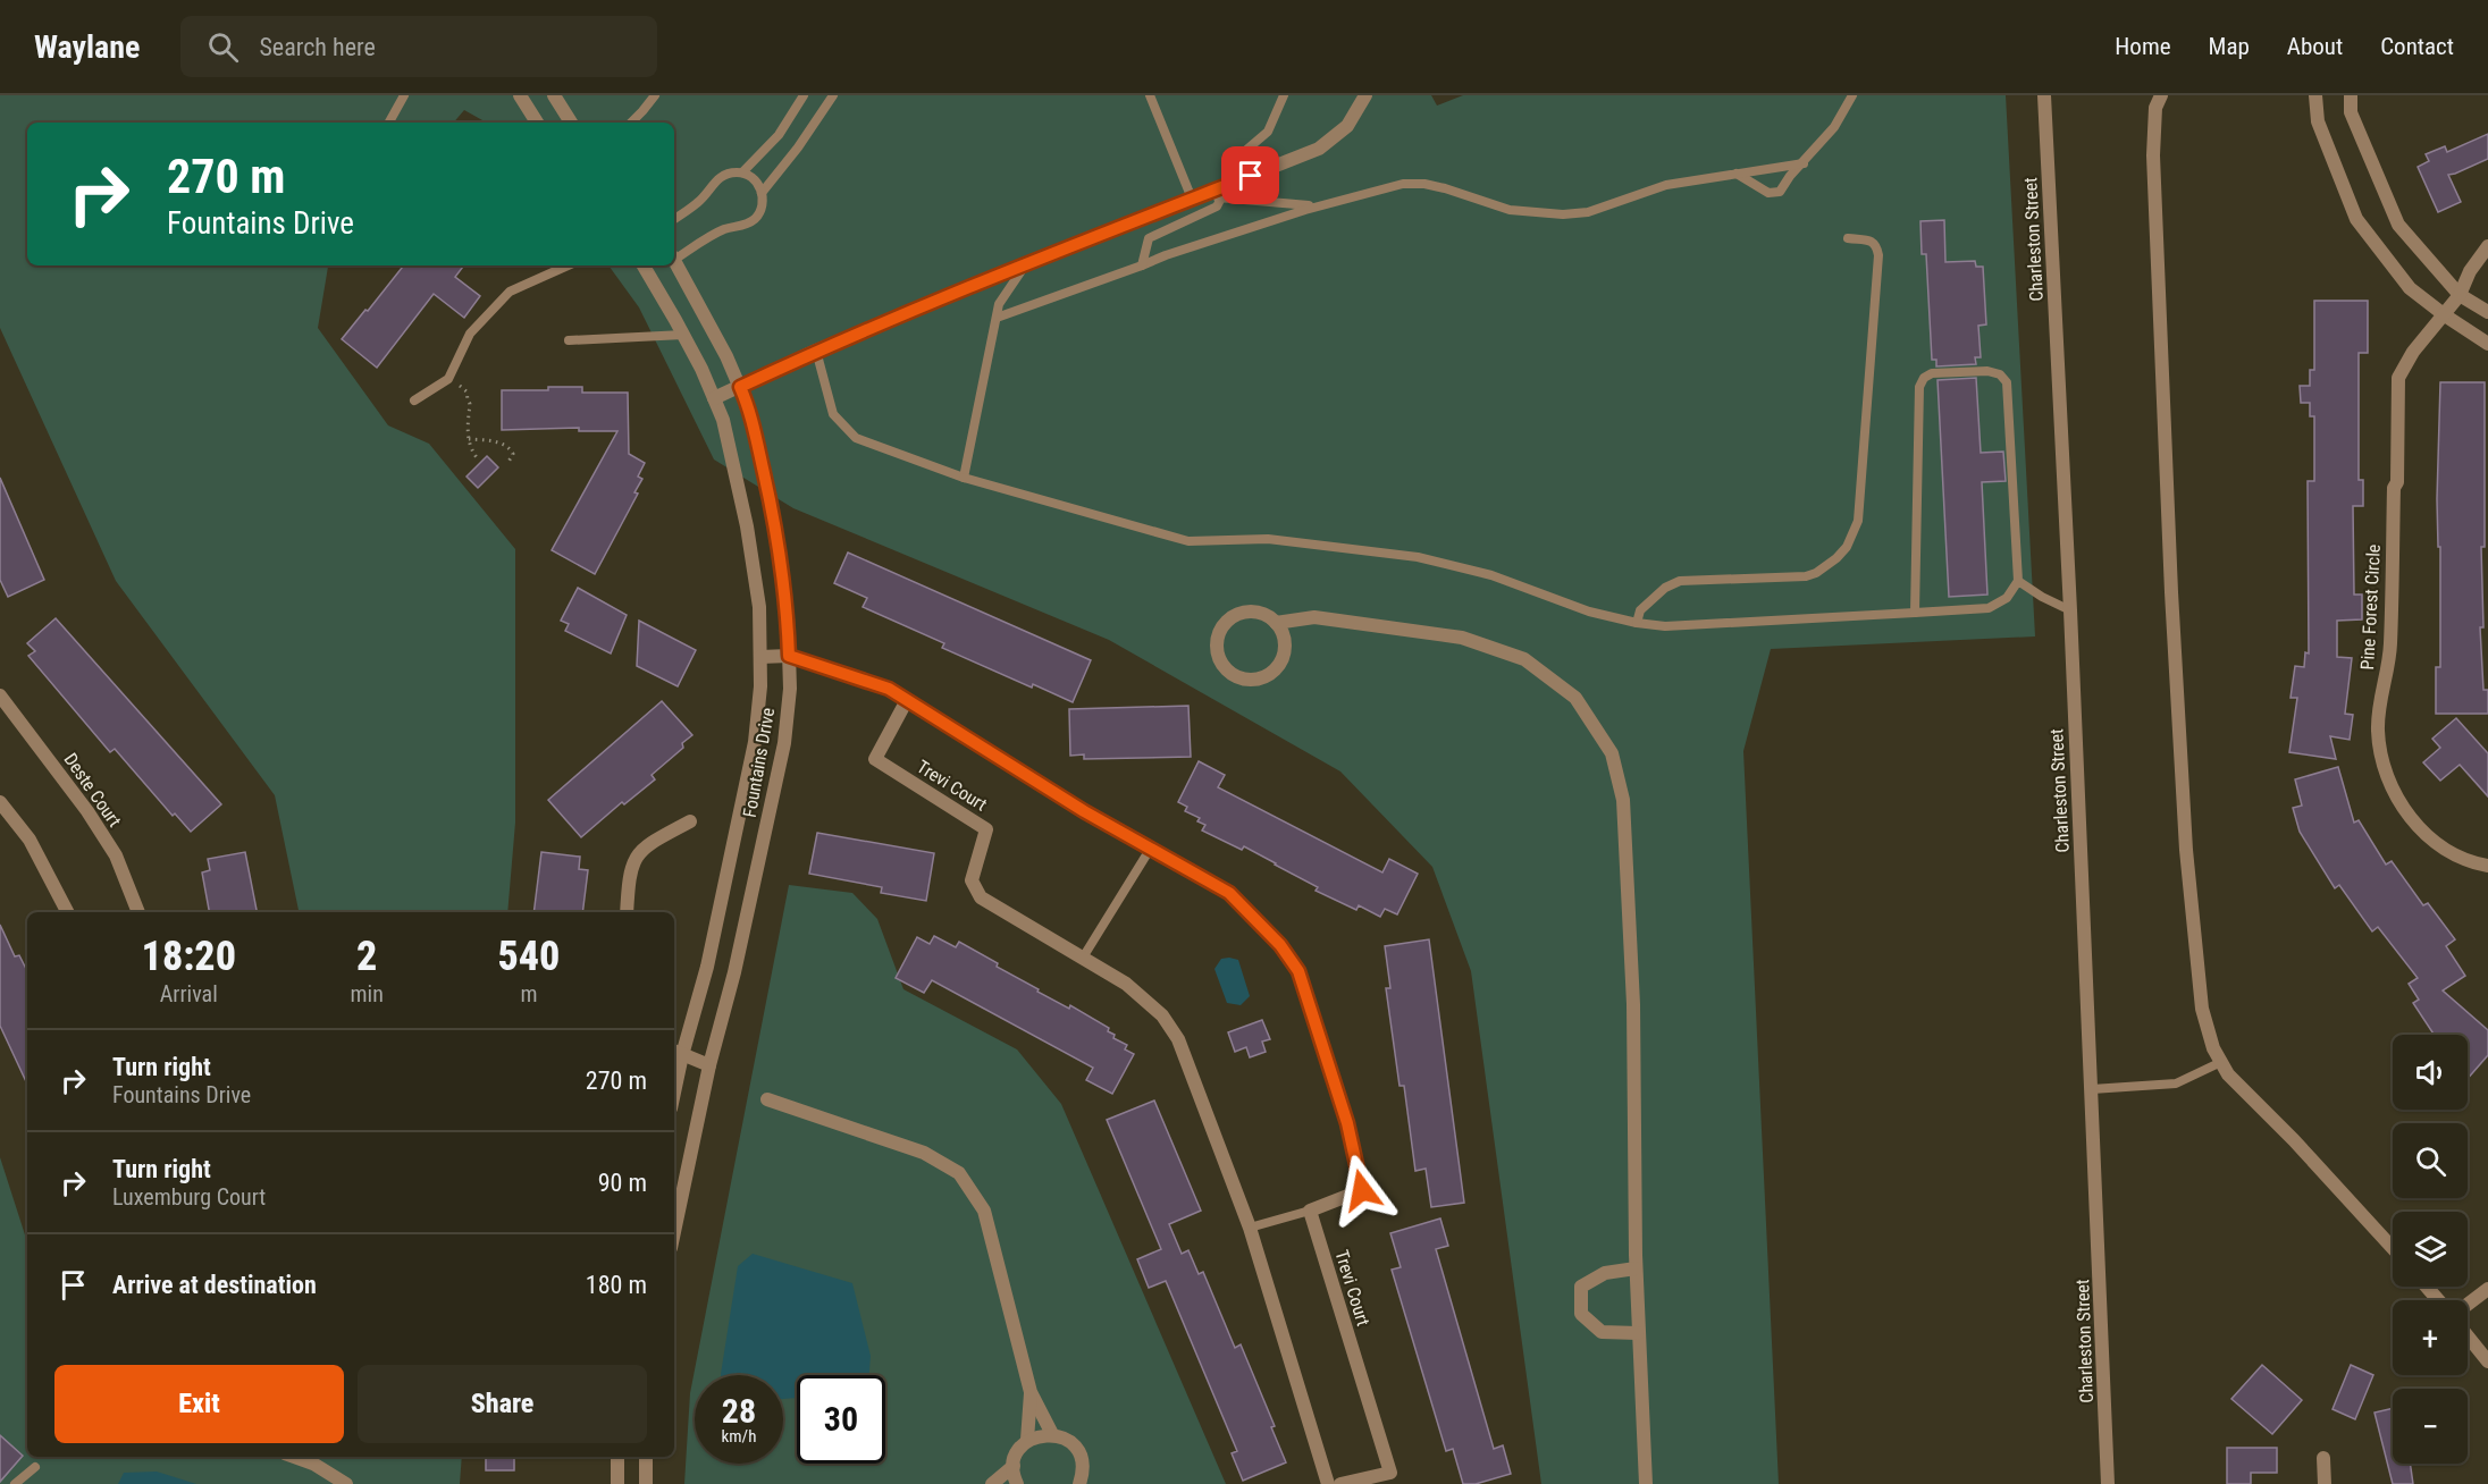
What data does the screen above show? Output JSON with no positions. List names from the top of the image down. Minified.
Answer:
{"streets":{"street":["Charleston Street","Pine Forest Circle","Fountains Drive","Trevi Court","Deste Court"]},"page":{"header":"Waylane","search":"Search here","nav":["Home","Map","About","Contact"],"turn":["270 m","Fountains Drive"],"eta":["18:20","Arrival","2","min","540","m"],"list":[{"name":"Turn right","note":"Fountains Drive","value":"270 m"},{"name":"Turn right","note":"Luxemburg Court","value":"90 m"},{"name":"Arrive at destination","value":"180 m"}],"map_buttons":["+","−"],"buttons":["Exit","Share"],"speed":"28 km/h","limit":"30"}}
